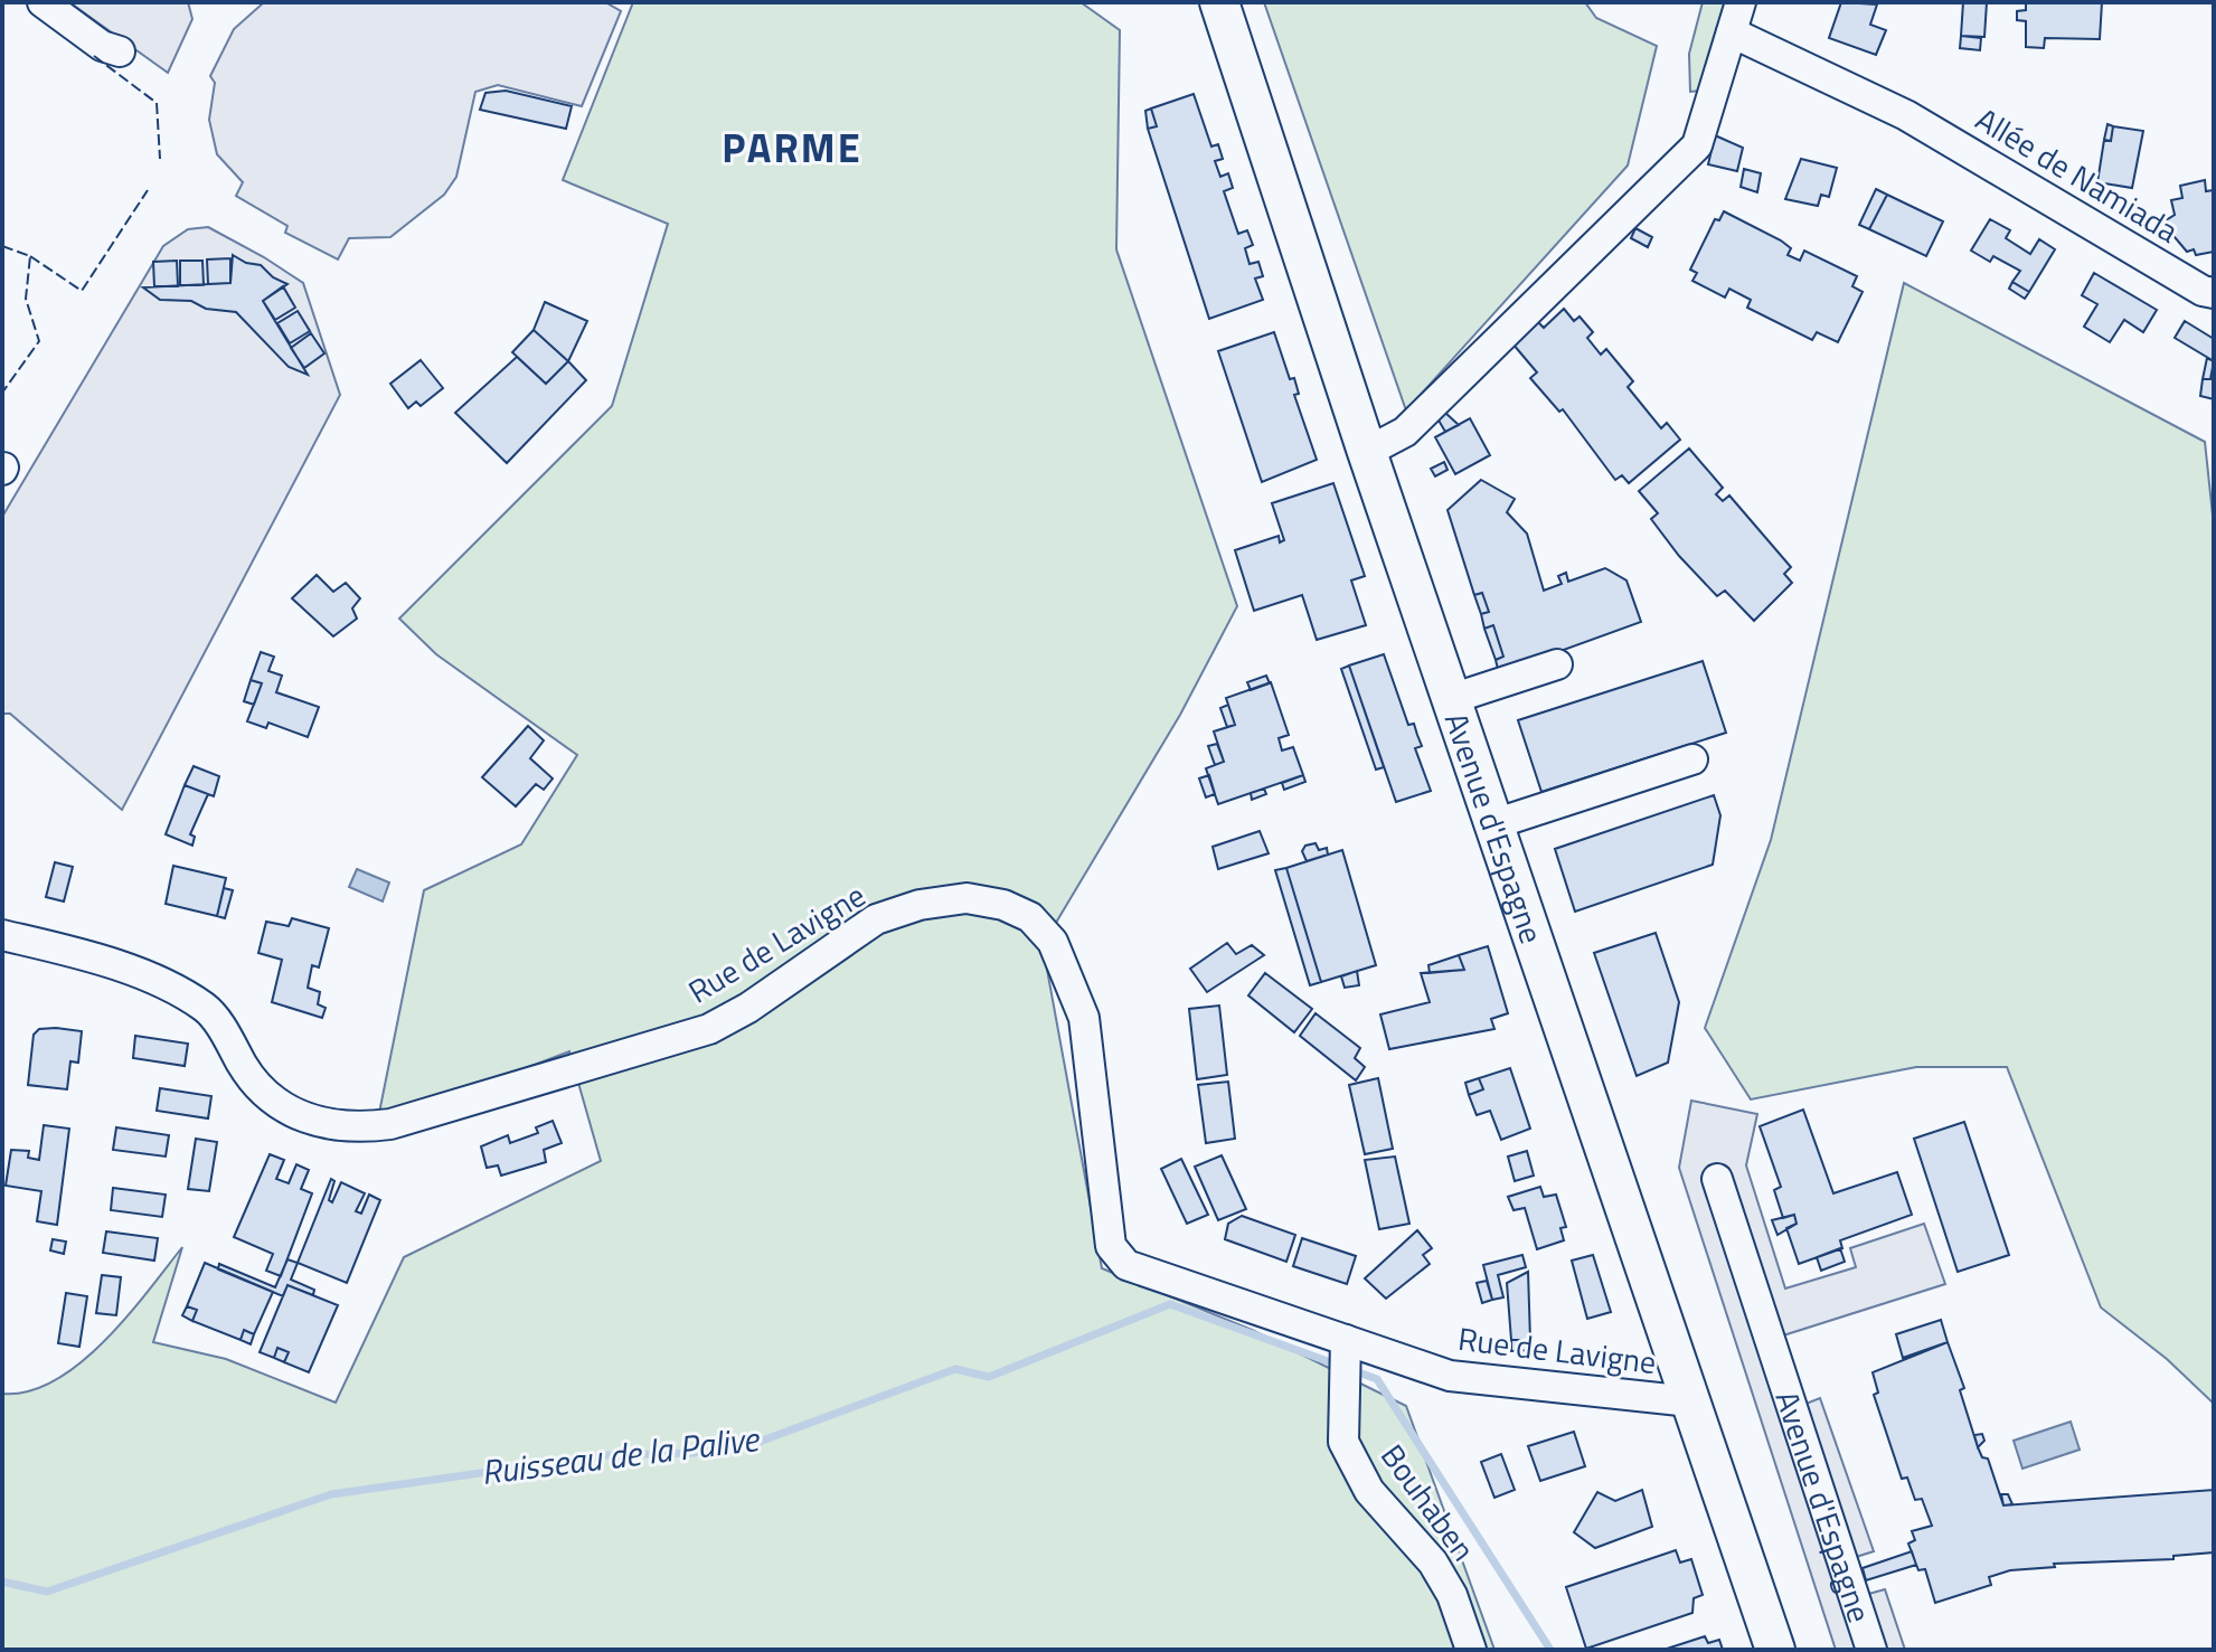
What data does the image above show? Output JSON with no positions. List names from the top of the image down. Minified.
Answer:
{"streets":{"main road":["Avenue d'Espagne"],"street":["Allée de Namiada","Rue de Lavigne","Bouhaben"]},"crossings":[["Avenue d'Espagne","Rue de Lavigne"],["Rue de Lavigne","Bouhaben"]],"districts":["PARME"],"water":["Ruisseau de la Palive"]}
